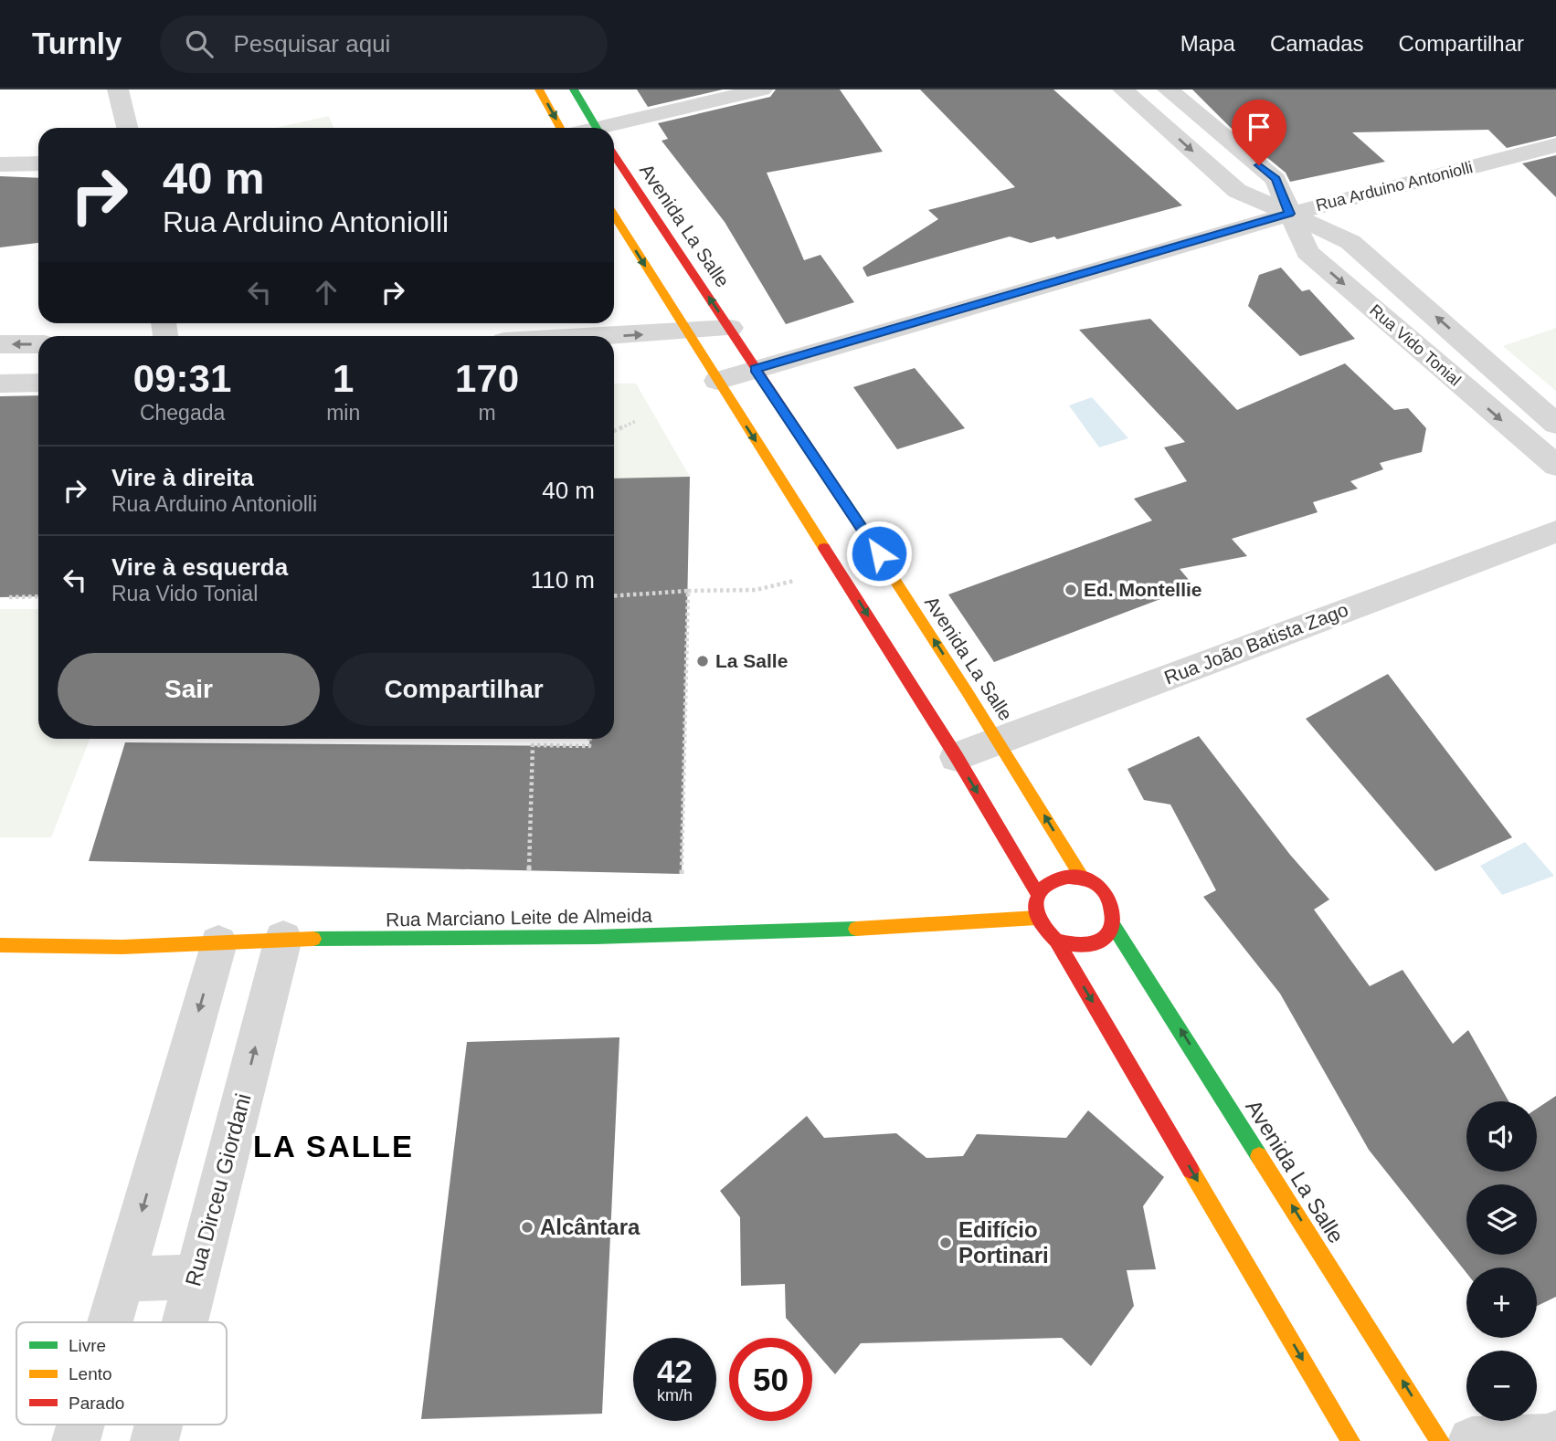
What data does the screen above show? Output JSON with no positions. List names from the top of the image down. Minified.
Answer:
{"streets":{"main road":["Avenida La Salle","Rua Marciano Leite de Almeida"],"street":["Rua Arduino Antoniolli","Rua Vido Tonial","Rua João Batista Zago","Rua Dirceu Giordani"]},"crossings":[["Rua Arduino Antoniolli","Avenida La Salle"],["Rua Arduino Antoniolli","Rua Vido Tonial"],["Avenida La Salle","Rua João Batista Zago"],["Avenida La Salle","Rua Marciano Leite de Almeida"],["Rua Marciano Leite de Almeida","Rua Dirceu Giordani"]],"districts":["LA SALLE"],"places":["Ed. Montellie","La Salle","Alcântara","Edifício Portinari"],"legend":["Livre","Lento","Parado"],"page":{"header":"Turnly","search":"Pesquisar aqui","nav":["Mapa","Camadas","Compartilhar"],"turn":["40 m","Rua Arduino Antoniolli"],"eta":["09:31","Chegada","1","min","170","m"],"list":[{"name":"Vire à direita","note":"Rua Arduino Antoniolli","value":"40 m"},{"name":"Vire à esquerda","note":"Rua Vido Tonial","value":"110 m"}],"buttons":["Sair","Compartilhar"],"map_buttons":["+","−"],"speed":"42 km/h","limit":"50"}}
